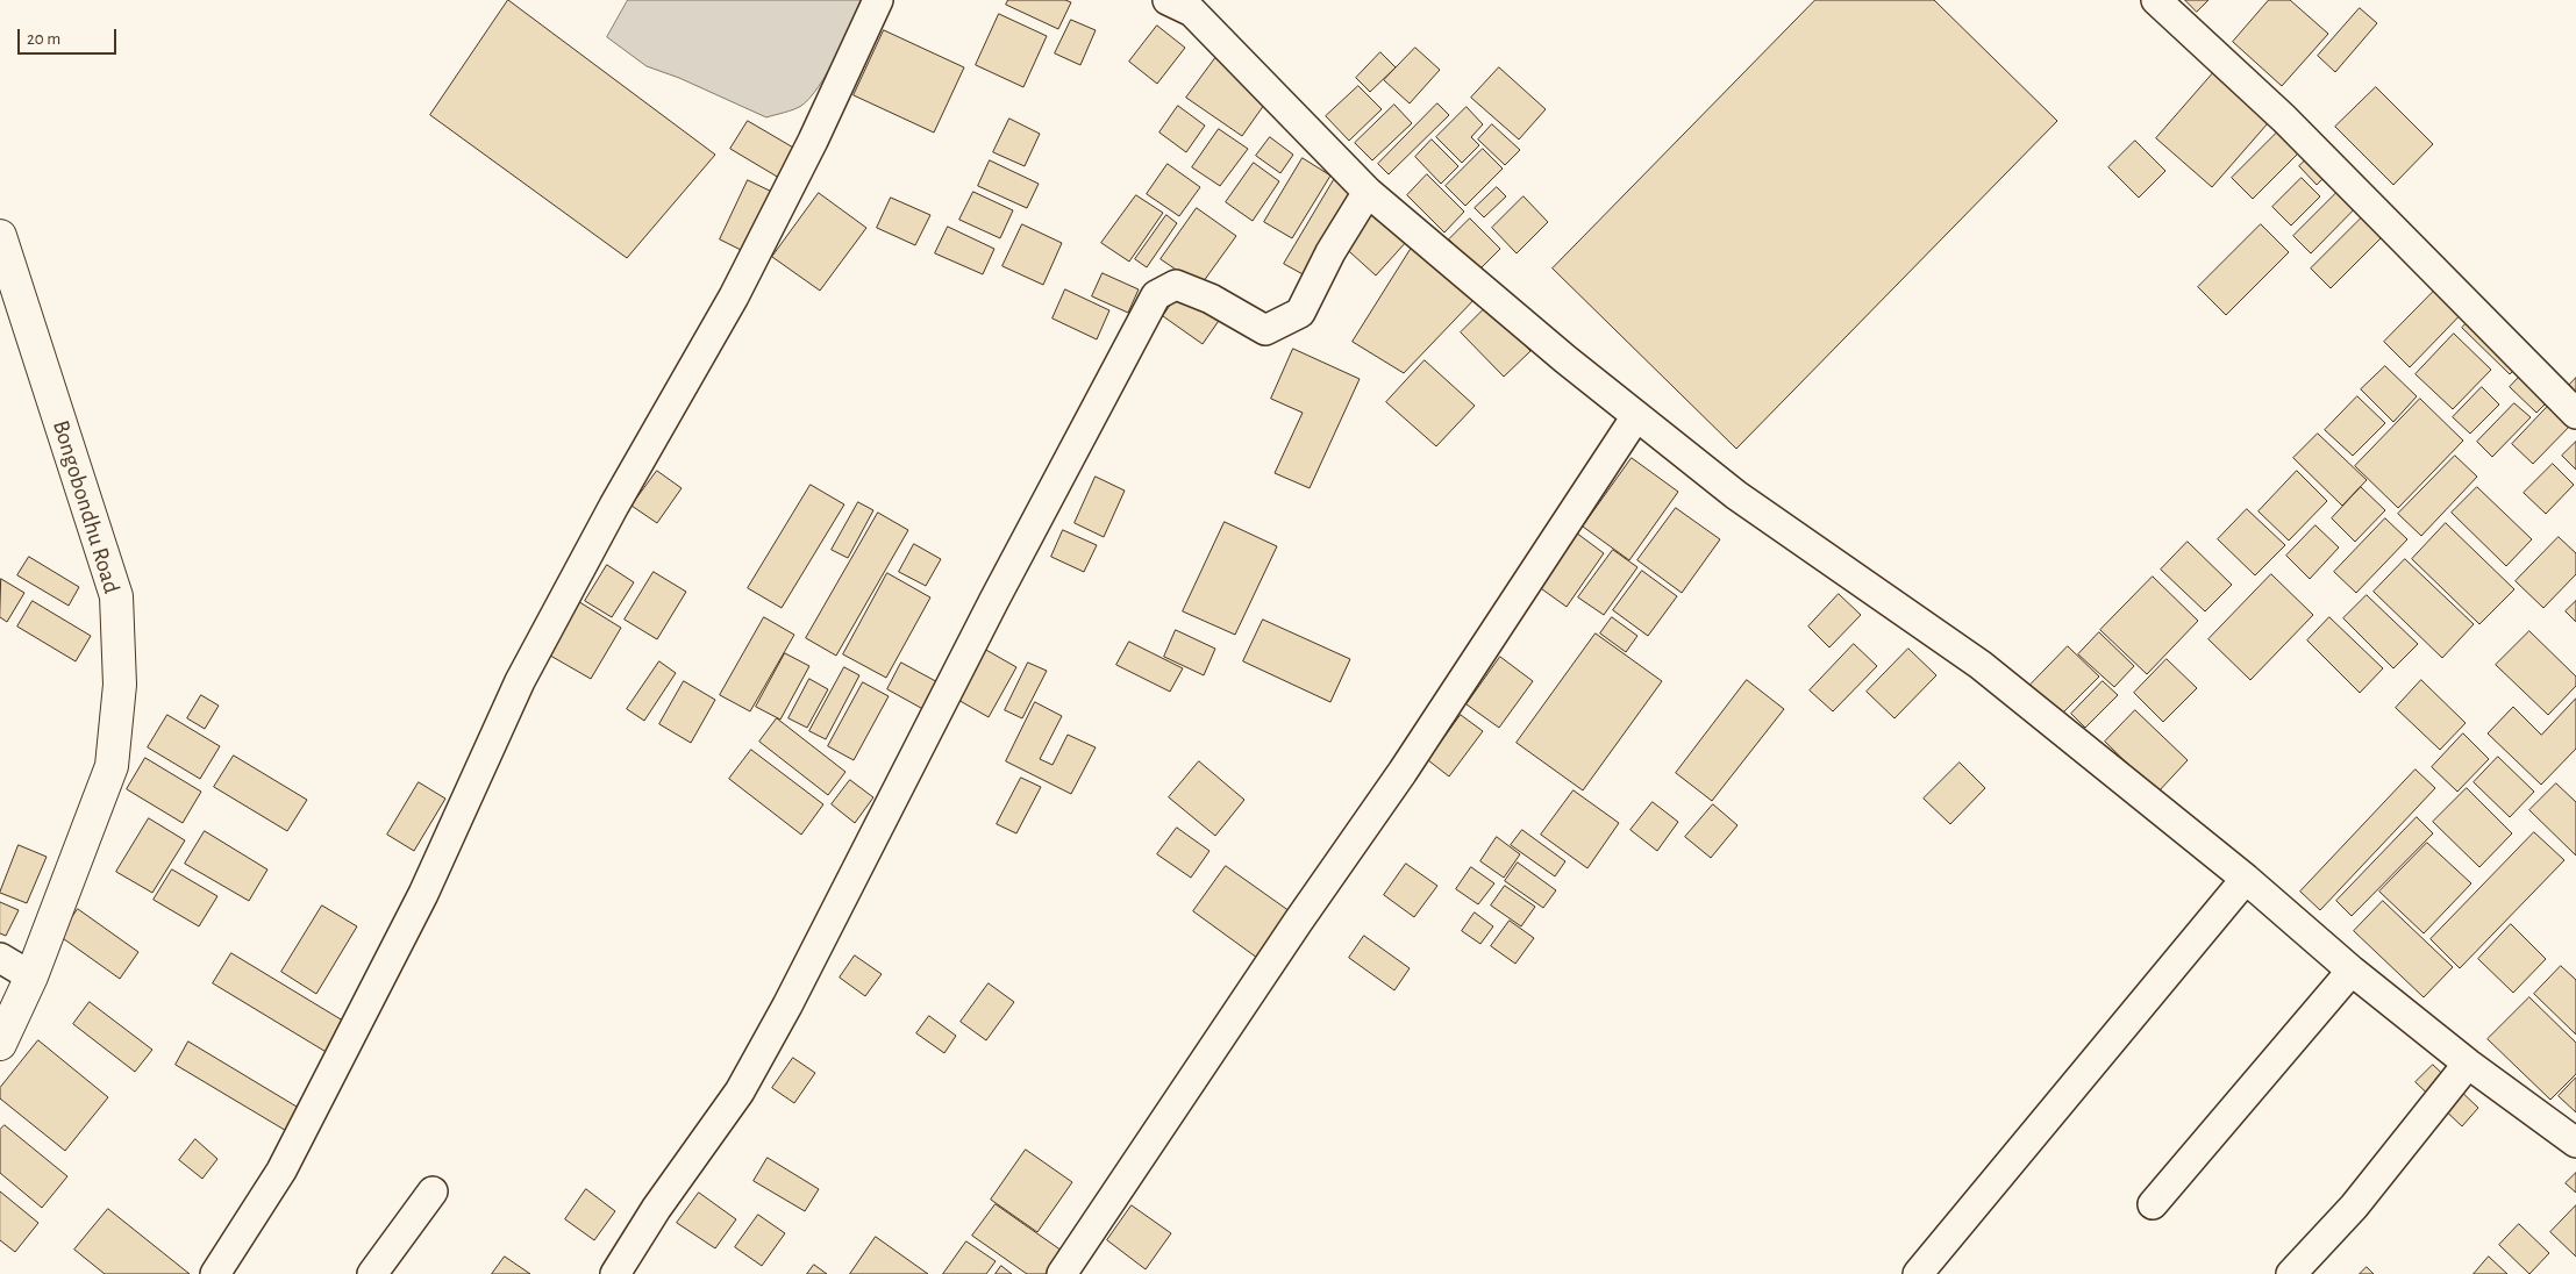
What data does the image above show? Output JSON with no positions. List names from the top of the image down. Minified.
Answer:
{"streets":{"street":["Bongobondhu Road"]},"scale_bar":"20 m"}
